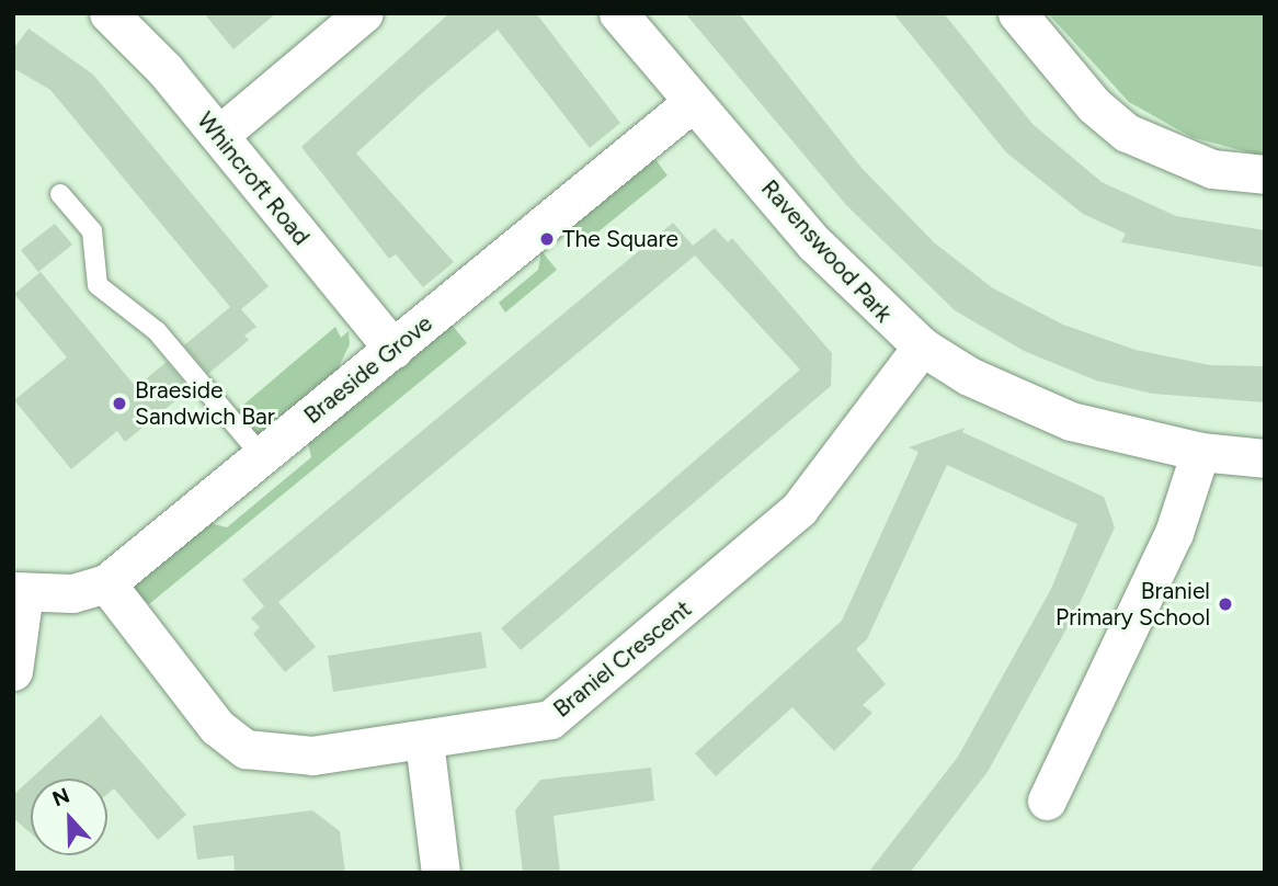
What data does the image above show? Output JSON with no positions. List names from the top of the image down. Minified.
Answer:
{"streets":{"street":["Whincroft Road","Ravenswood Park","Braeside Grove","Braniel Crescent"]},"crossings":[["Whincroft Road","Braeside Grove"],["Ravenswood Park","Braeside Grove"],["Ravenswood Park","Braniel Crescent"],["Braeside Grove","Braniel Crescent"]],"places":["The Square","Braeside Sandwich Bar","Braniel Primary School"],"north":"top"}
